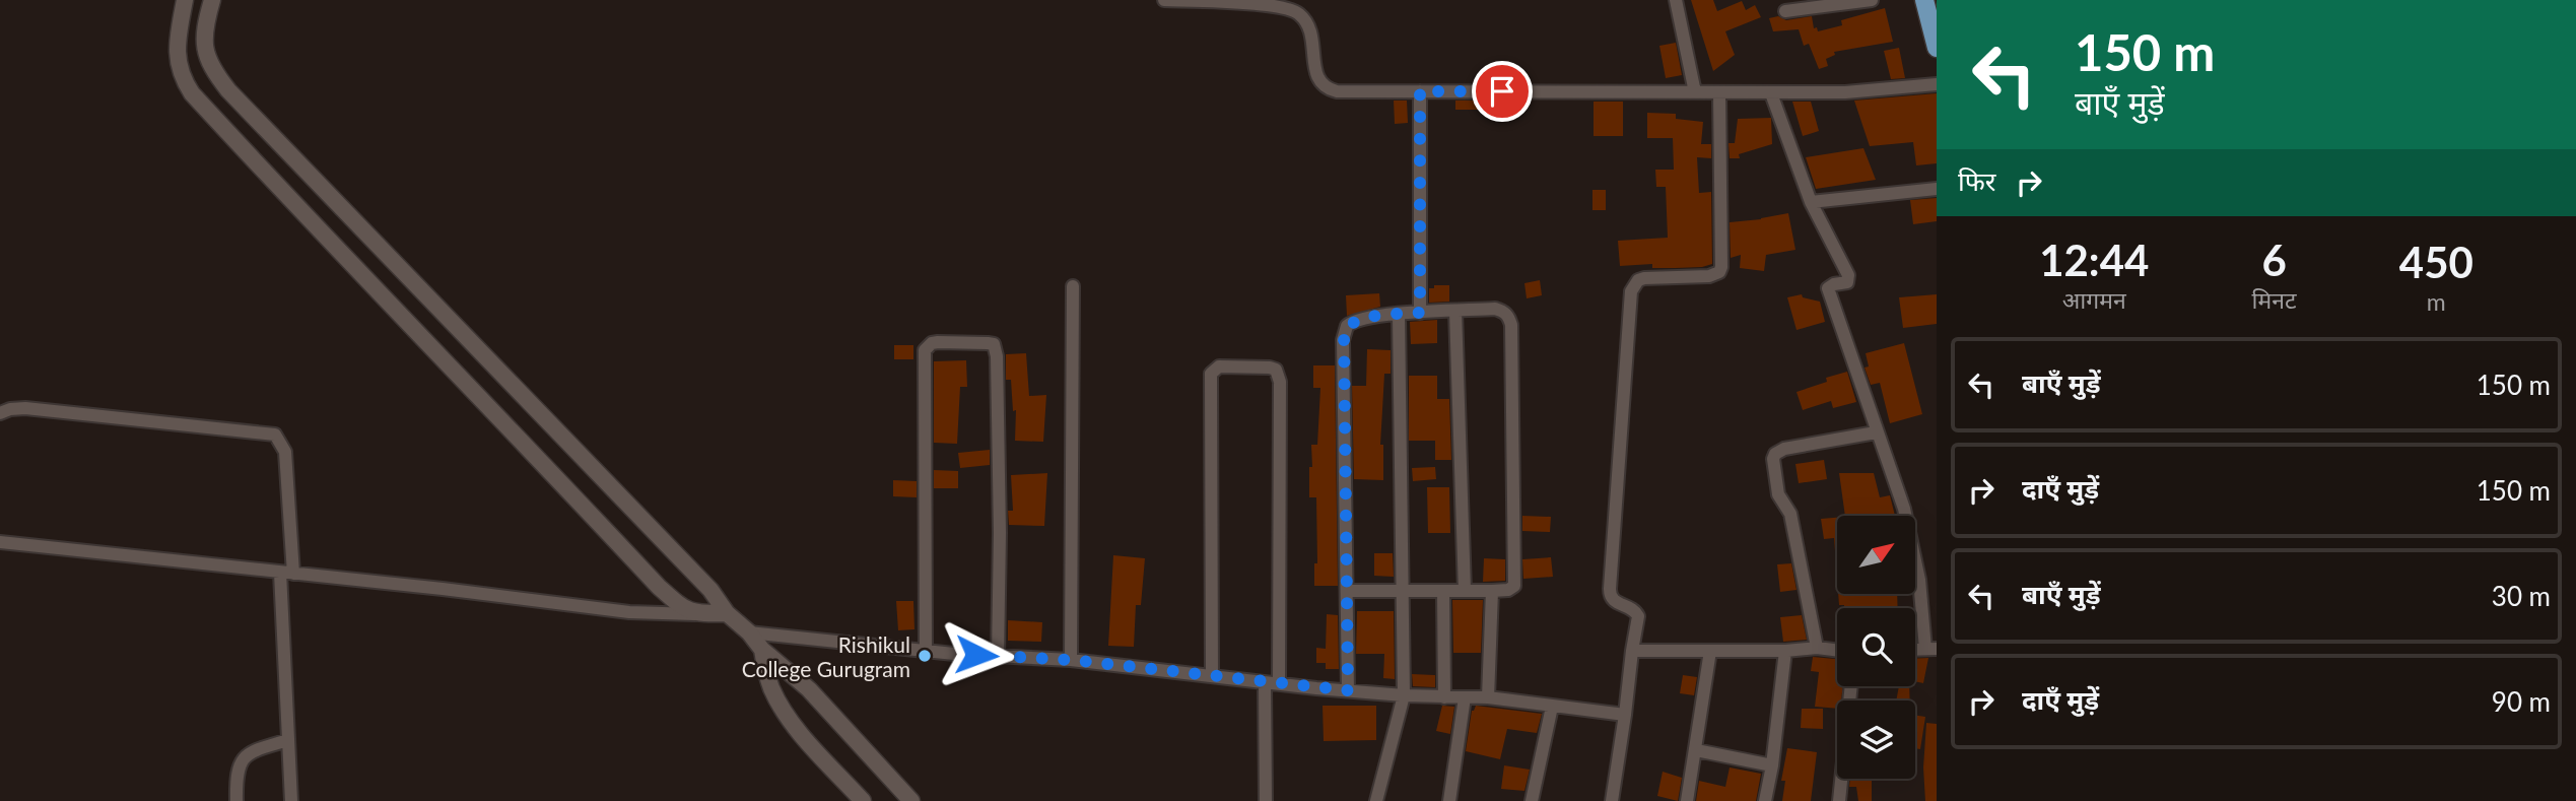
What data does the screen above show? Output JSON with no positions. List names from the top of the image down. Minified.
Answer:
{"places":["Rishikul College Gurugram"],"north":"top right","page":{"turn":["150 m","बाएँ मुड़ें"],"then":"फिर","eta":["12:44","आगमन","6","मिनट","450","m"],"list":[{"name":"बाएँ मुड़ें","value":"150 m"},{"name":"दाएँ मुड़ें","value":"150 m"},{"name":"बाएँ मुड़ें","value":"30 m"},{"name":"दाएँ मुड़ें","value":"90 m"}]}}
